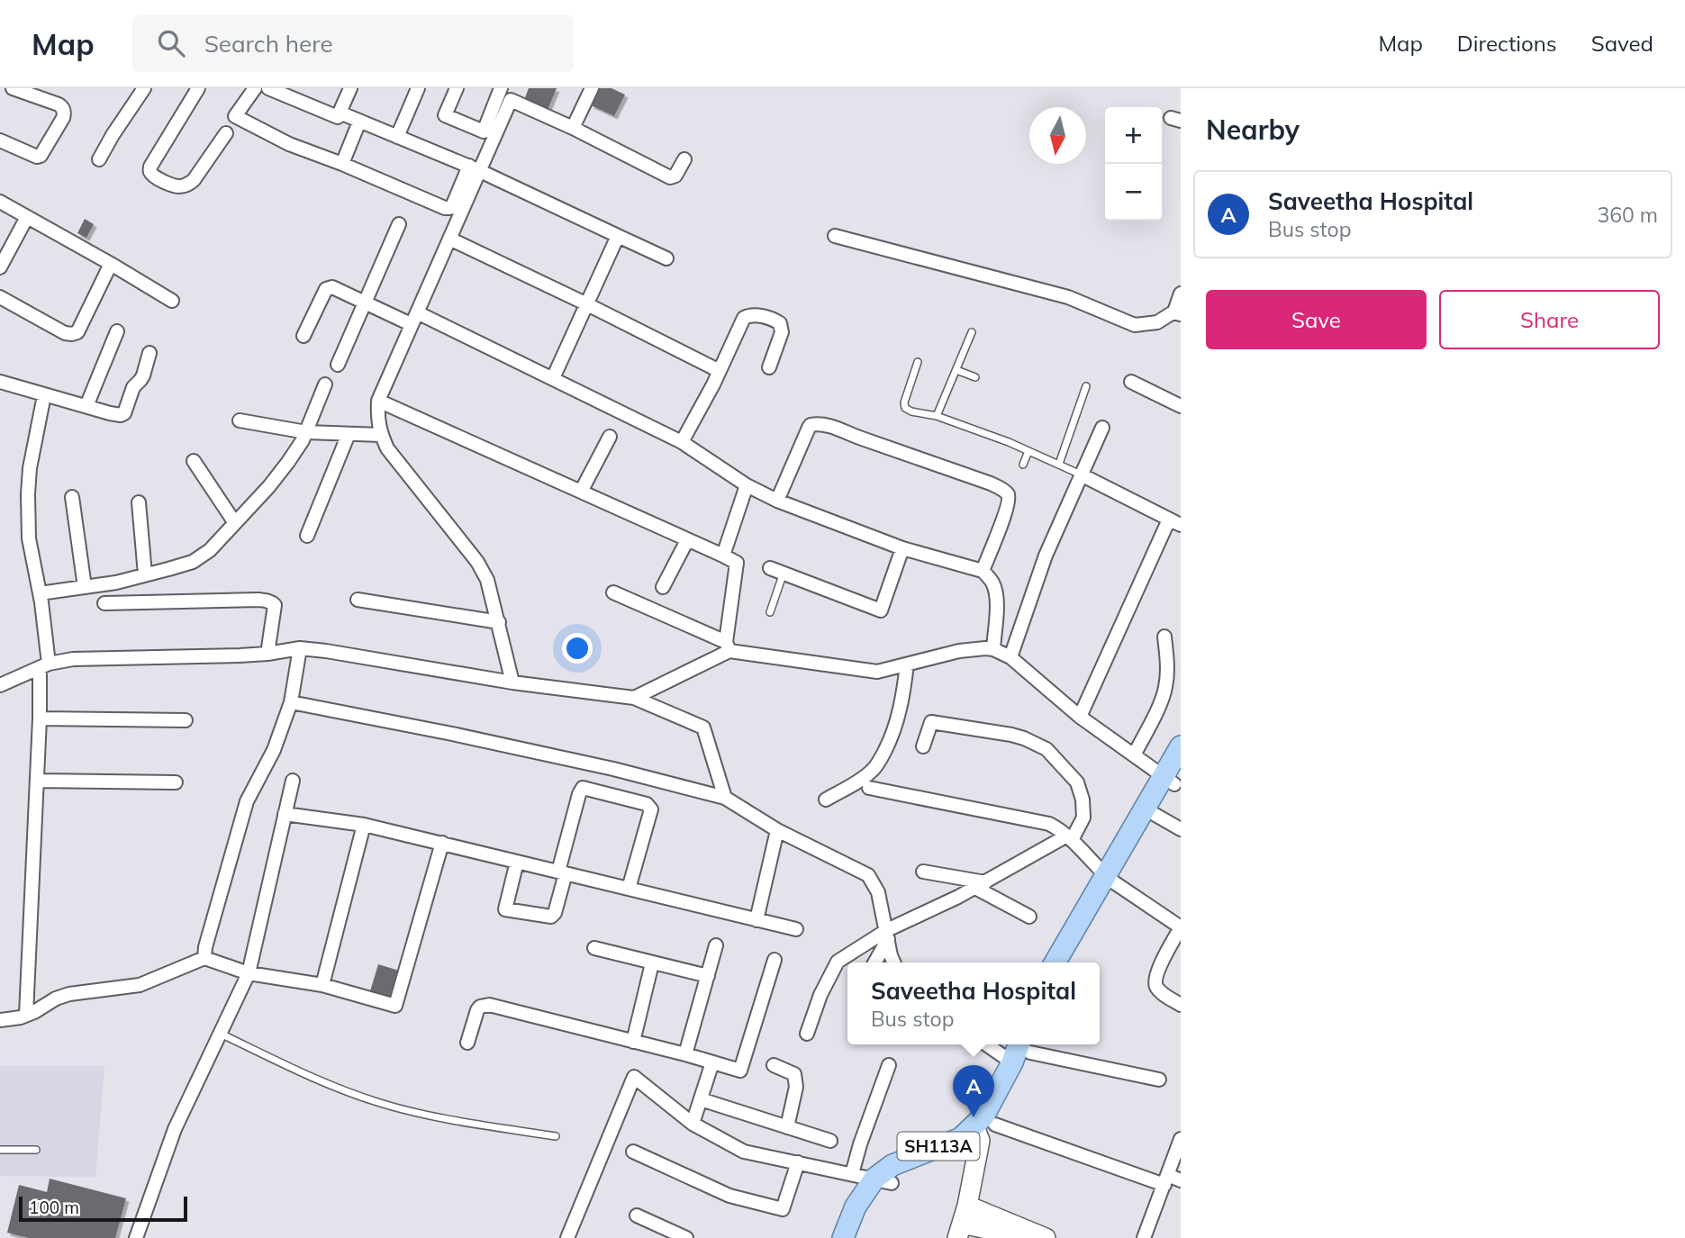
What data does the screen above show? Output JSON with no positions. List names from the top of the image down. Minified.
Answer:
{"streets":{"main road":["SH113A"]},"scale_bar":"100 m","north":"bottom","page":{"header":"Map","search":"Search here","nav":["Map","Directions","Saved"],"heading":"Nearby","map_buttons":["+","−"],"list":[{"mark":"A","name":"Saveetha Hospital","note":"Bus stop","value":"360 m"}],"buttons":["Save","Share"],"popup":["Saveetha Hospital","Bus stop"],"pins":"A","scale":"100 m"}}
